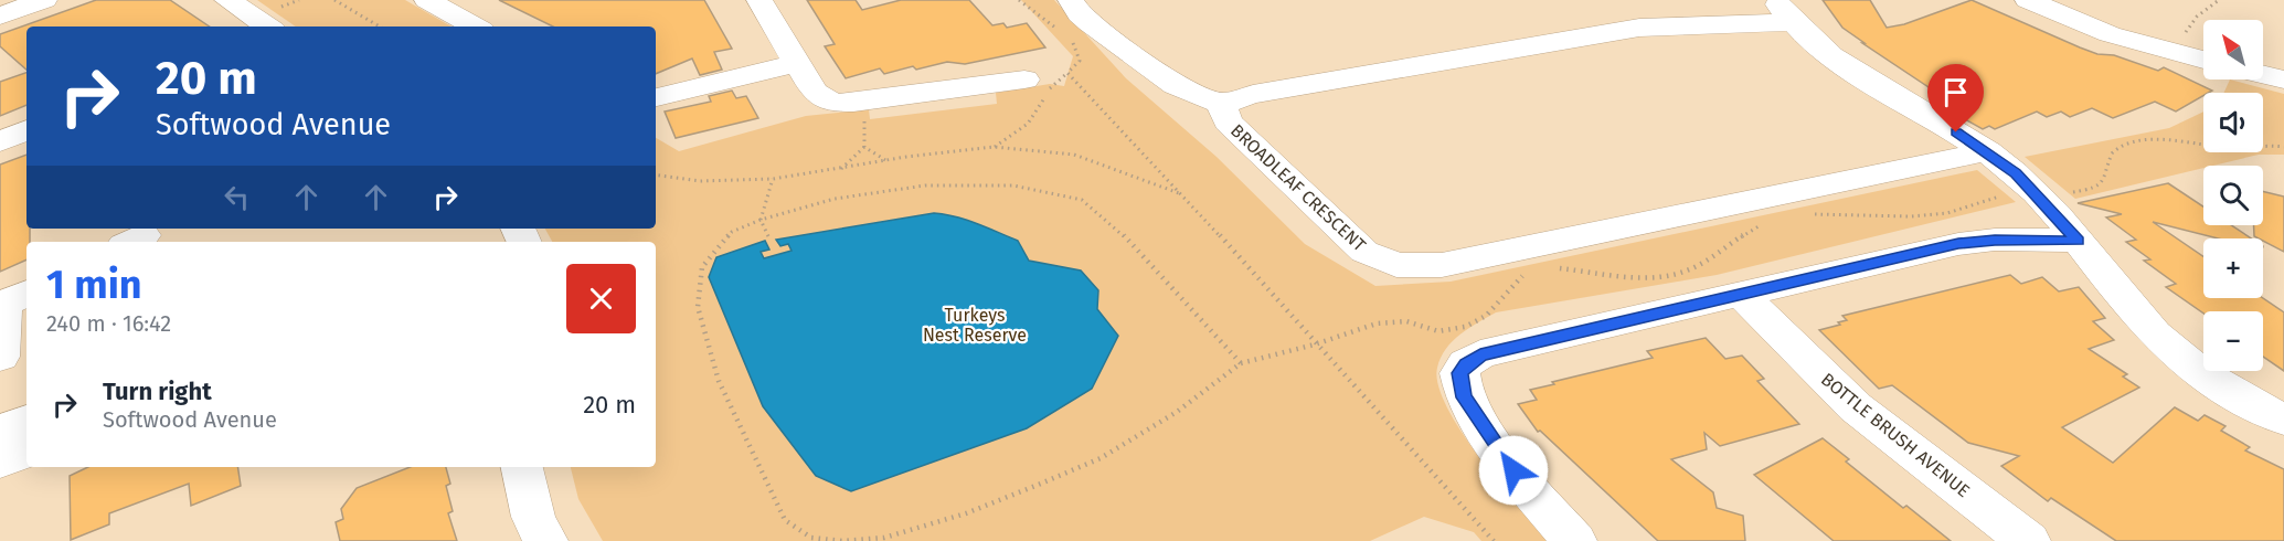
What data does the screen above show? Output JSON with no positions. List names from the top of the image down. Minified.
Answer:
{"streets":{"street":["BROADLEAF CRESCENT","BOTTLE BRUSH AVENUE"]},"parks":["Turkeys Nest Reserve"],"north":"top left","page":{"map_buttons":["+","−"],"turn":["20 m","Softwood Avenue"],"heading":["1 min","240 m · 16:42"],"list":[{"name":"Turn right","note":"Softwood Avenue","value":"20 m"}]}}
